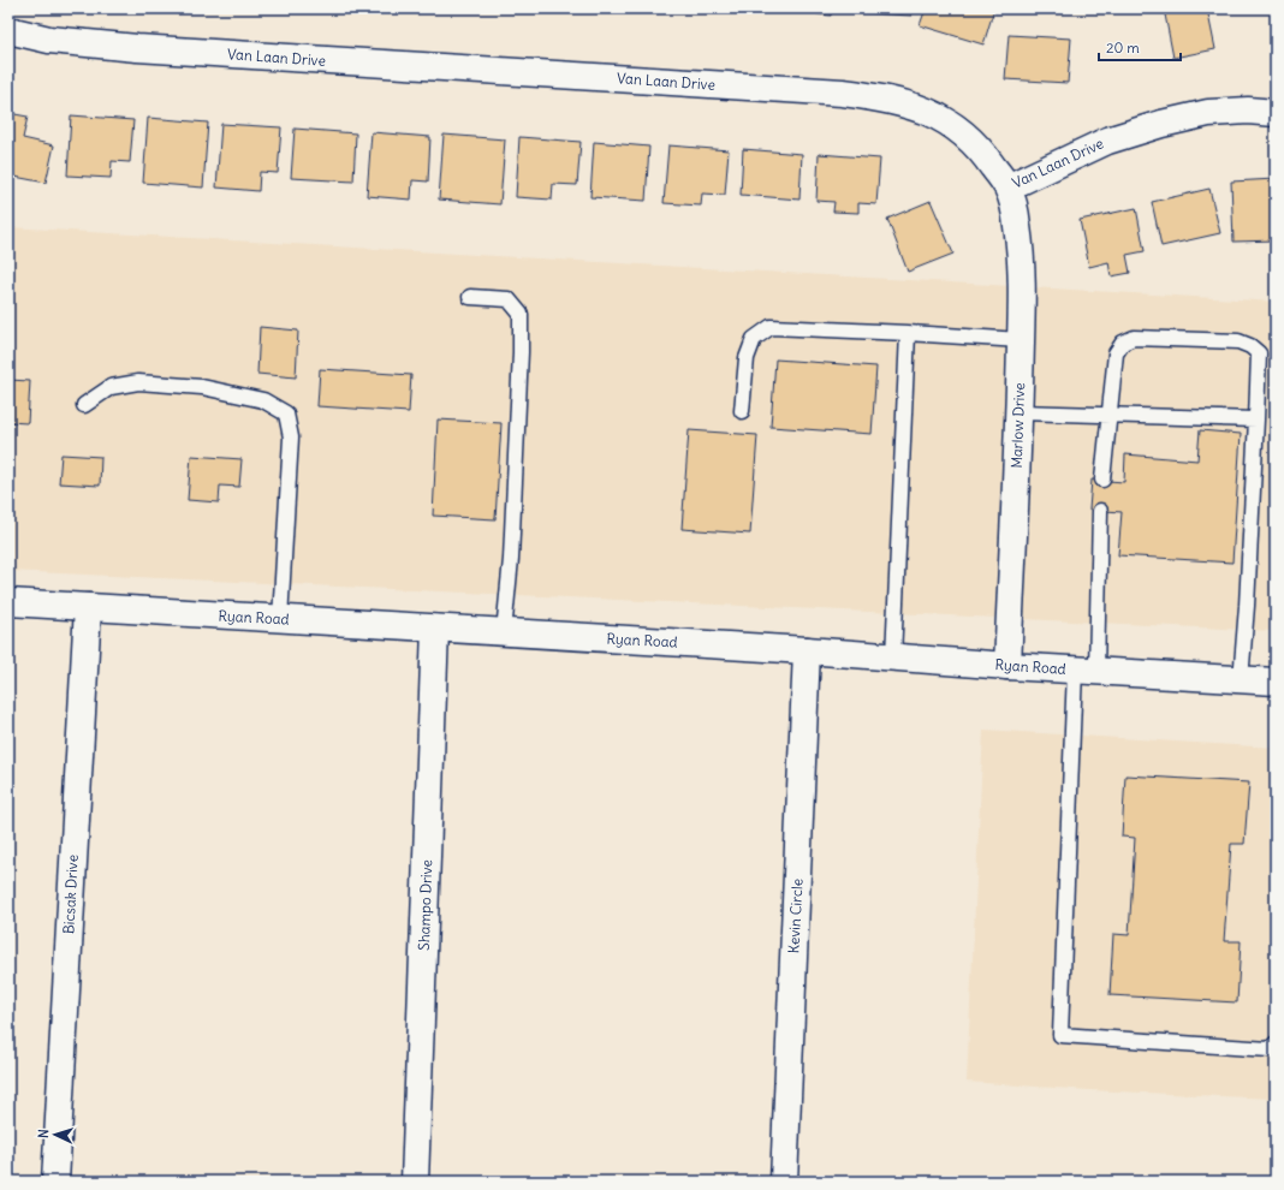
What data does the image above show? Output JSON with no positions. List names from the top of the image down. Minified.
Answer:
{"streets":{"street":["Van Laan Drive","Marlow Drive","Ryan Road","Bicsak Drive","Shampo Drive","Kevin Circle"]},"crossings":[["Van Laan Drive","Marlow Drive"],["Marlow Drive","Ryan Road"],["Ryan Road","Bicsak Drive"],["Ryan Road","Shampo Drive"],["Ryan Road","Kevin Circle"]],"scale_bar":"20 m","north":"left"}
